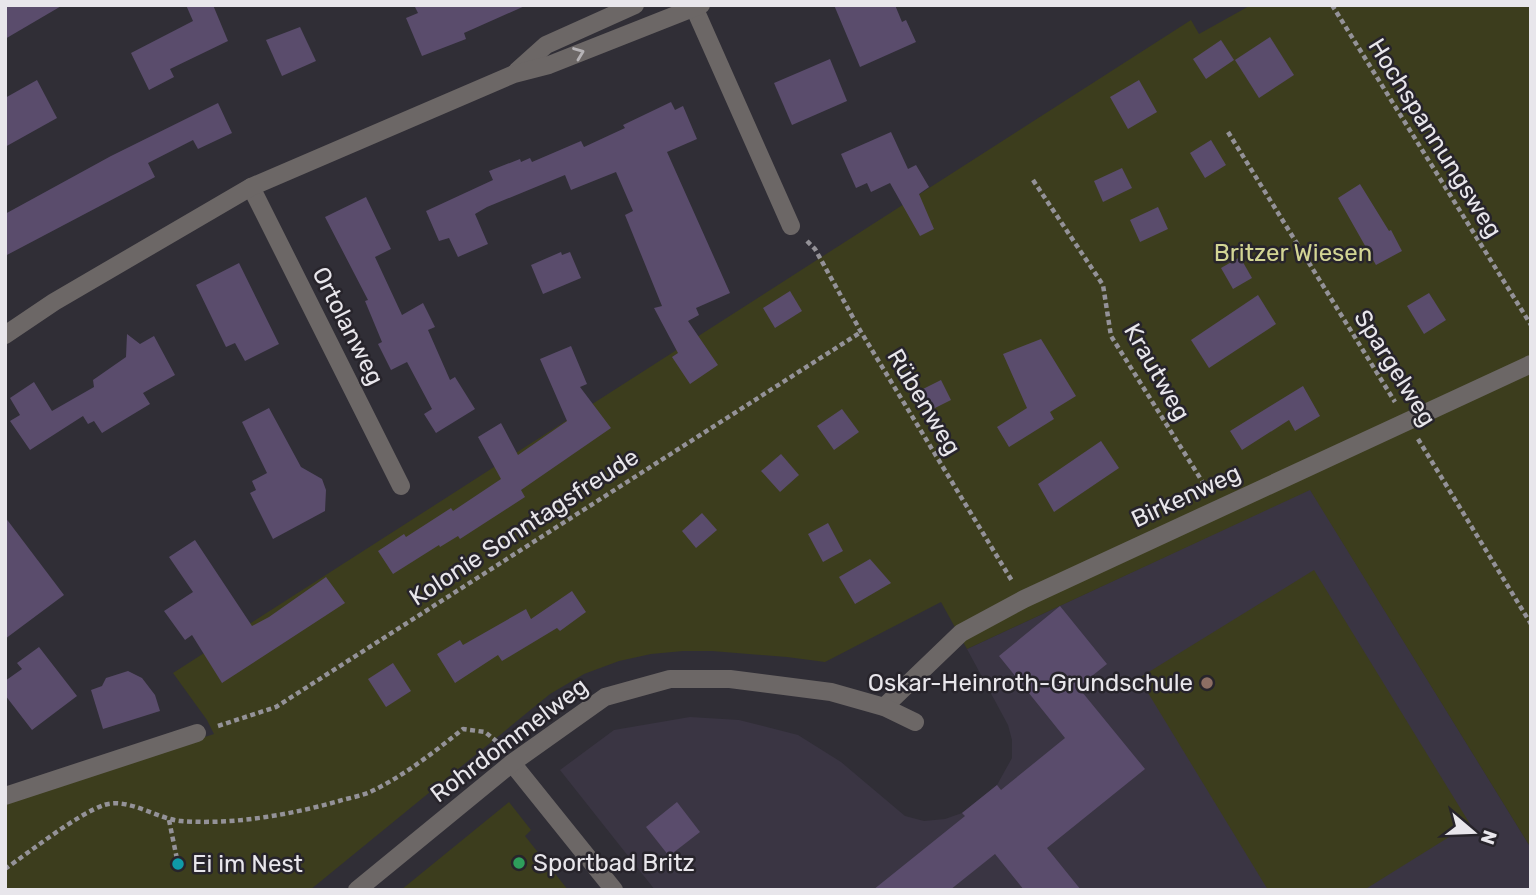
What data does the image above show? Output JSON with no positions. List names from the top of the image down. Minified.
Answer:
{"streets":{"street":["Ortolanweg","Birkenweg","Rohrdommelweg"],"path":["Hochspannungsweg","Spargelweg","Krautweg","Rübenweg","Kolonie Sonntagsfreude"]},"crossings":[["Spargelweg","Birkenweg"],["Krautweg","Birkenweg"],["Rübenweg","Birkenweg"],["Rübenweg","Kolonie Sonntagsfreude"],["Birkenweg","Rohrdommelweg"]],"parks":["Britzer Wiesen"],"places":["Oskar-Heinroth-Grundschule","Sportbad Britz","Ei im Nest"],"north":"right"}
